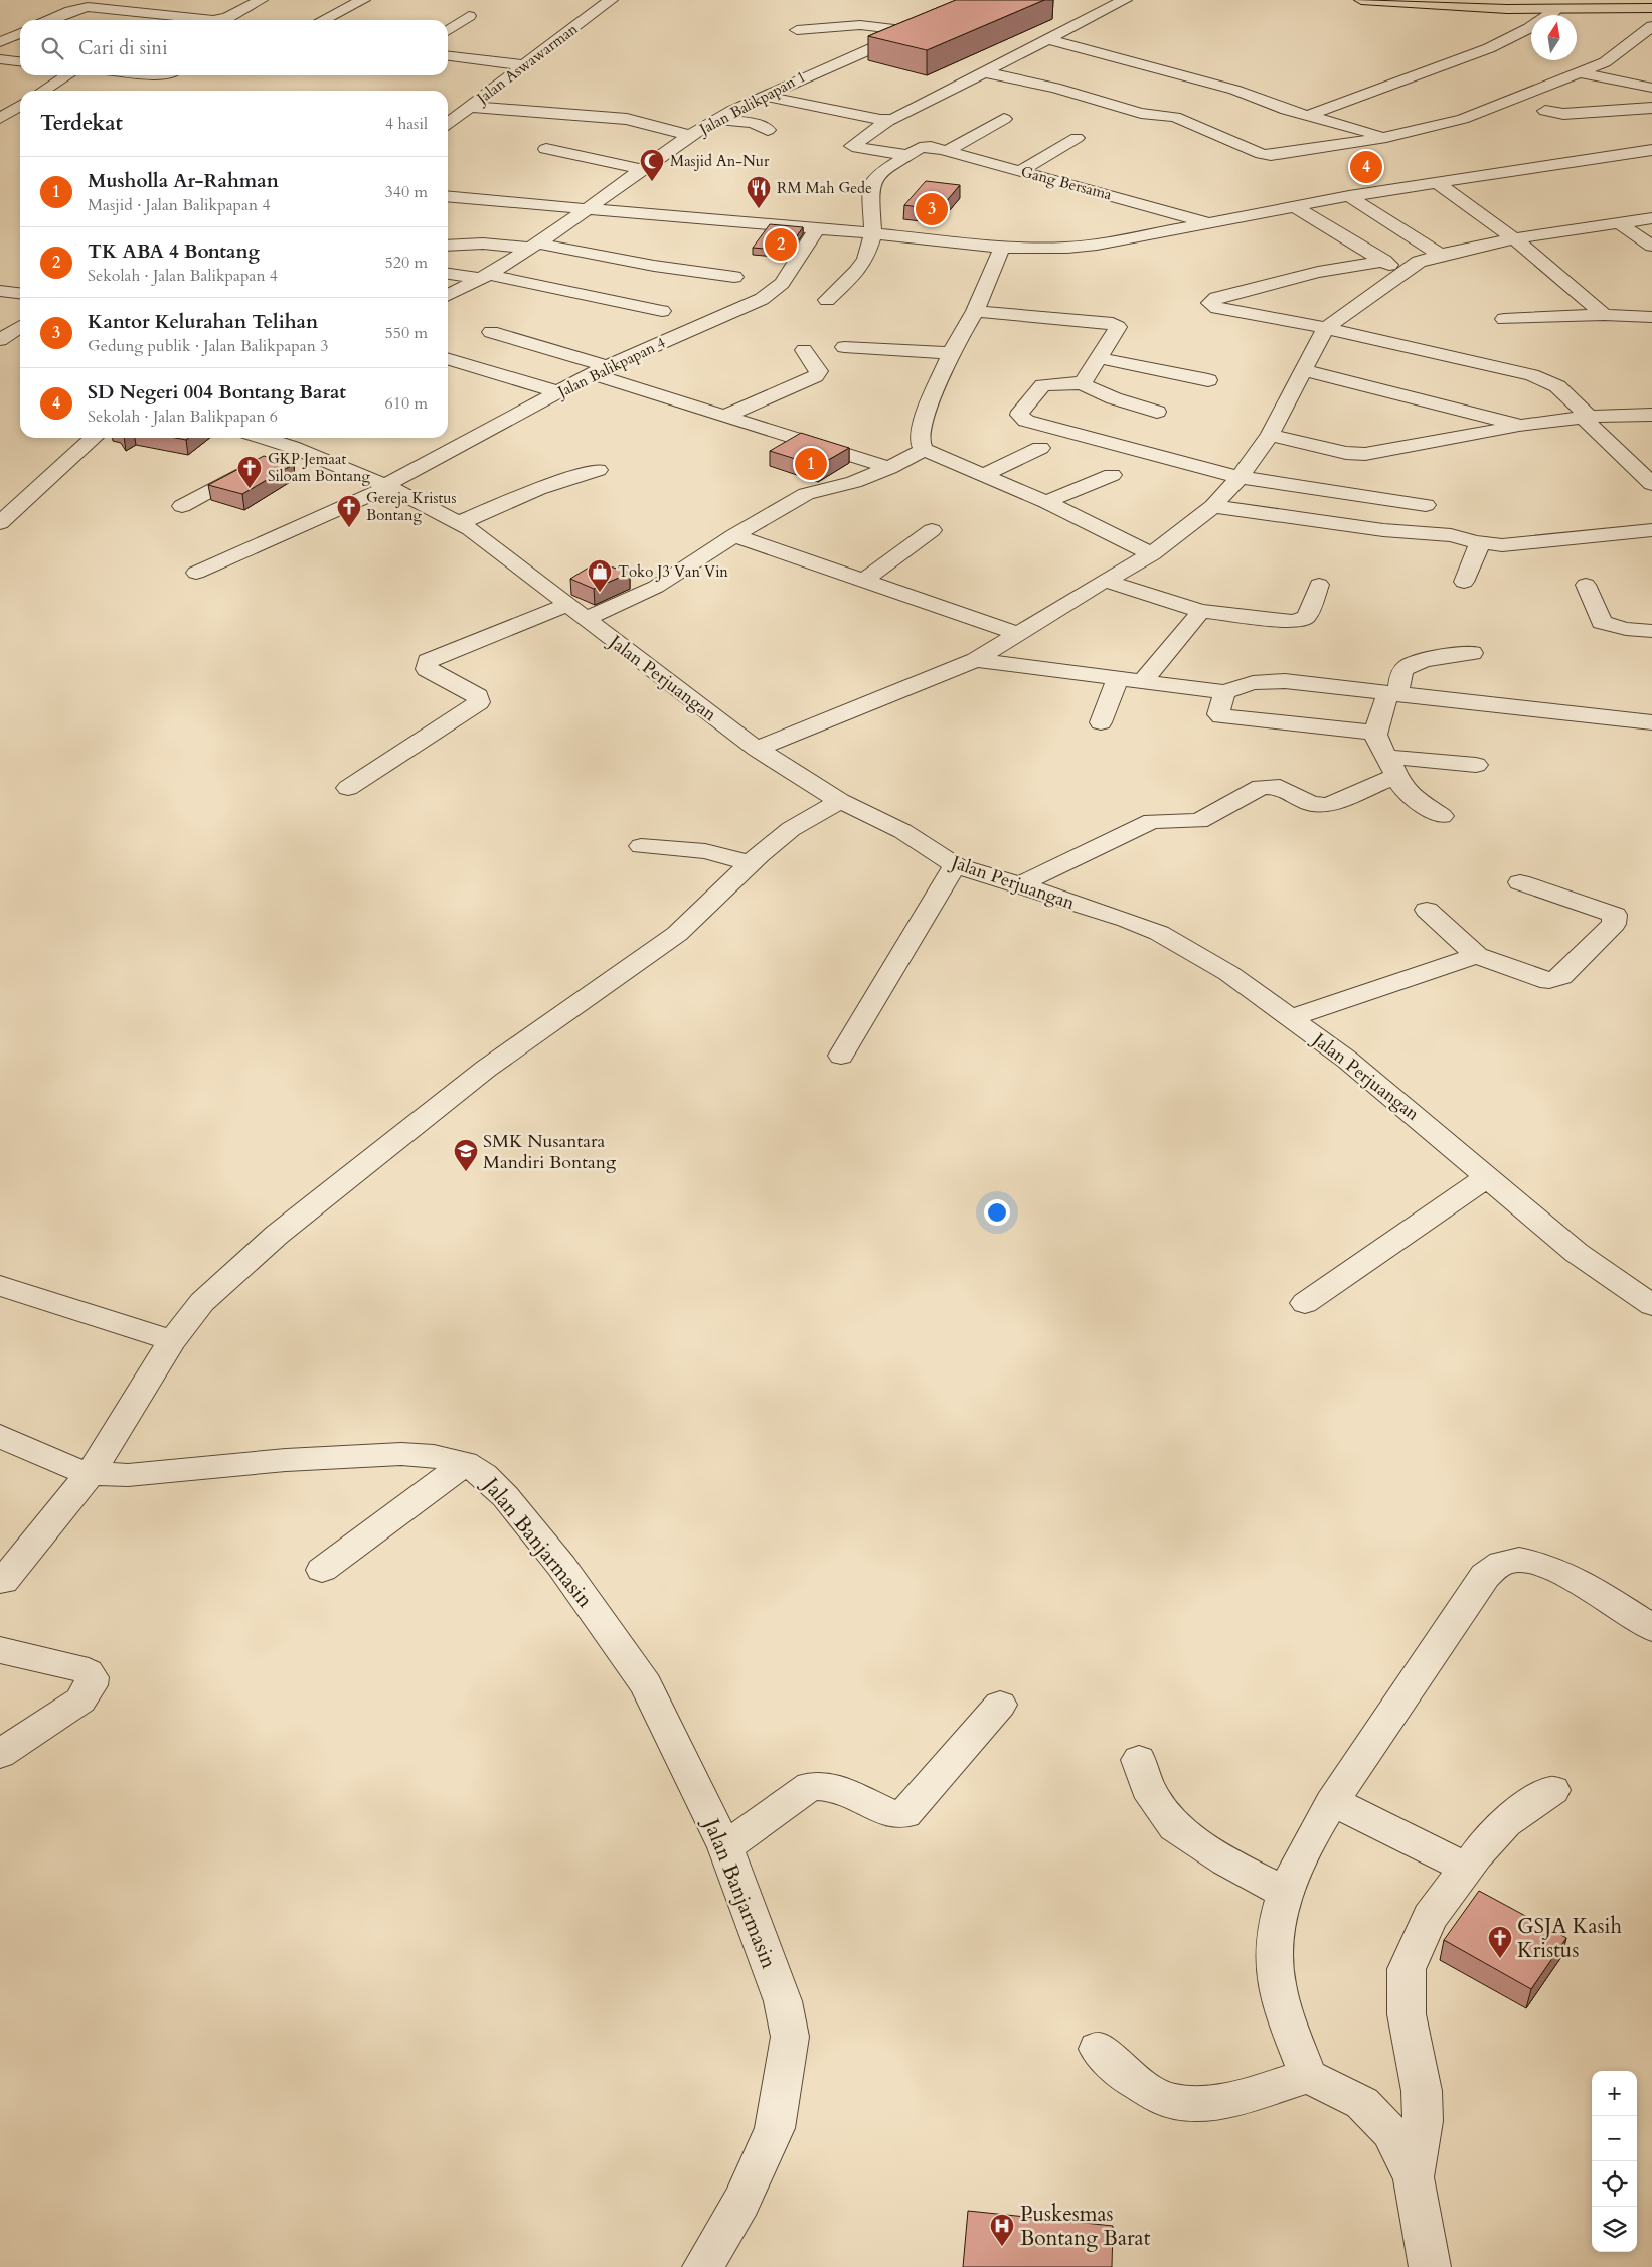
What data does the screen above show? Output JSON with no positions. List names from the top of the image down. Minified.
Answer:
{"streets":{"street":["Jalan Aswawarman","Jalan Balikpapan 1","Gang Bersama","Jalan Balikpapan 4","Jalan Perjuangan","Jalan Banjarmasin"]},"crossings":[["Jalan Balikpapan 4","Jalan Perjuangan"]],"places":{"mosque":["Masjid An-Nur"],"restaurant":["RM Mah Gede"],"church":["GKP Jemaat Siloam Bontang","Gereja Kristus Bontang","GSJA Kasih Kristus"],"shop":["Toko J3 Van Vin"],"school or university":["SMK Nusantara Mandiri Bontang"],"hospital":["Puskesmas Bontang Barat"]},"north":"top","page":{"search":"Cari di sini","heading":["Terdekat","4 hasil"],"pins":["4","3","2","1"],"list":[{"mark":"1","name":"Musholla Ar-Rahman","note":"Masjid · Jalan Balikpapan 4","value":"340 m"},{"mark":"2","name":"TK ABA 4 Bontang","note":"Sekolah · Jalan Balikpapan 4","value":"520 m"},{"mark":"3","name":"Kantor Kelurahan Telihan","note":"Gedung publik · Jalan Balikpapan 3","value":"550 m"},{"mark":"4","name":"SD Negeri 004 Bontang Barat","note":"Sekolah · Jalan Balikpapan 6","value":"610 m"}],"map_buttons":["+","−"]}}
